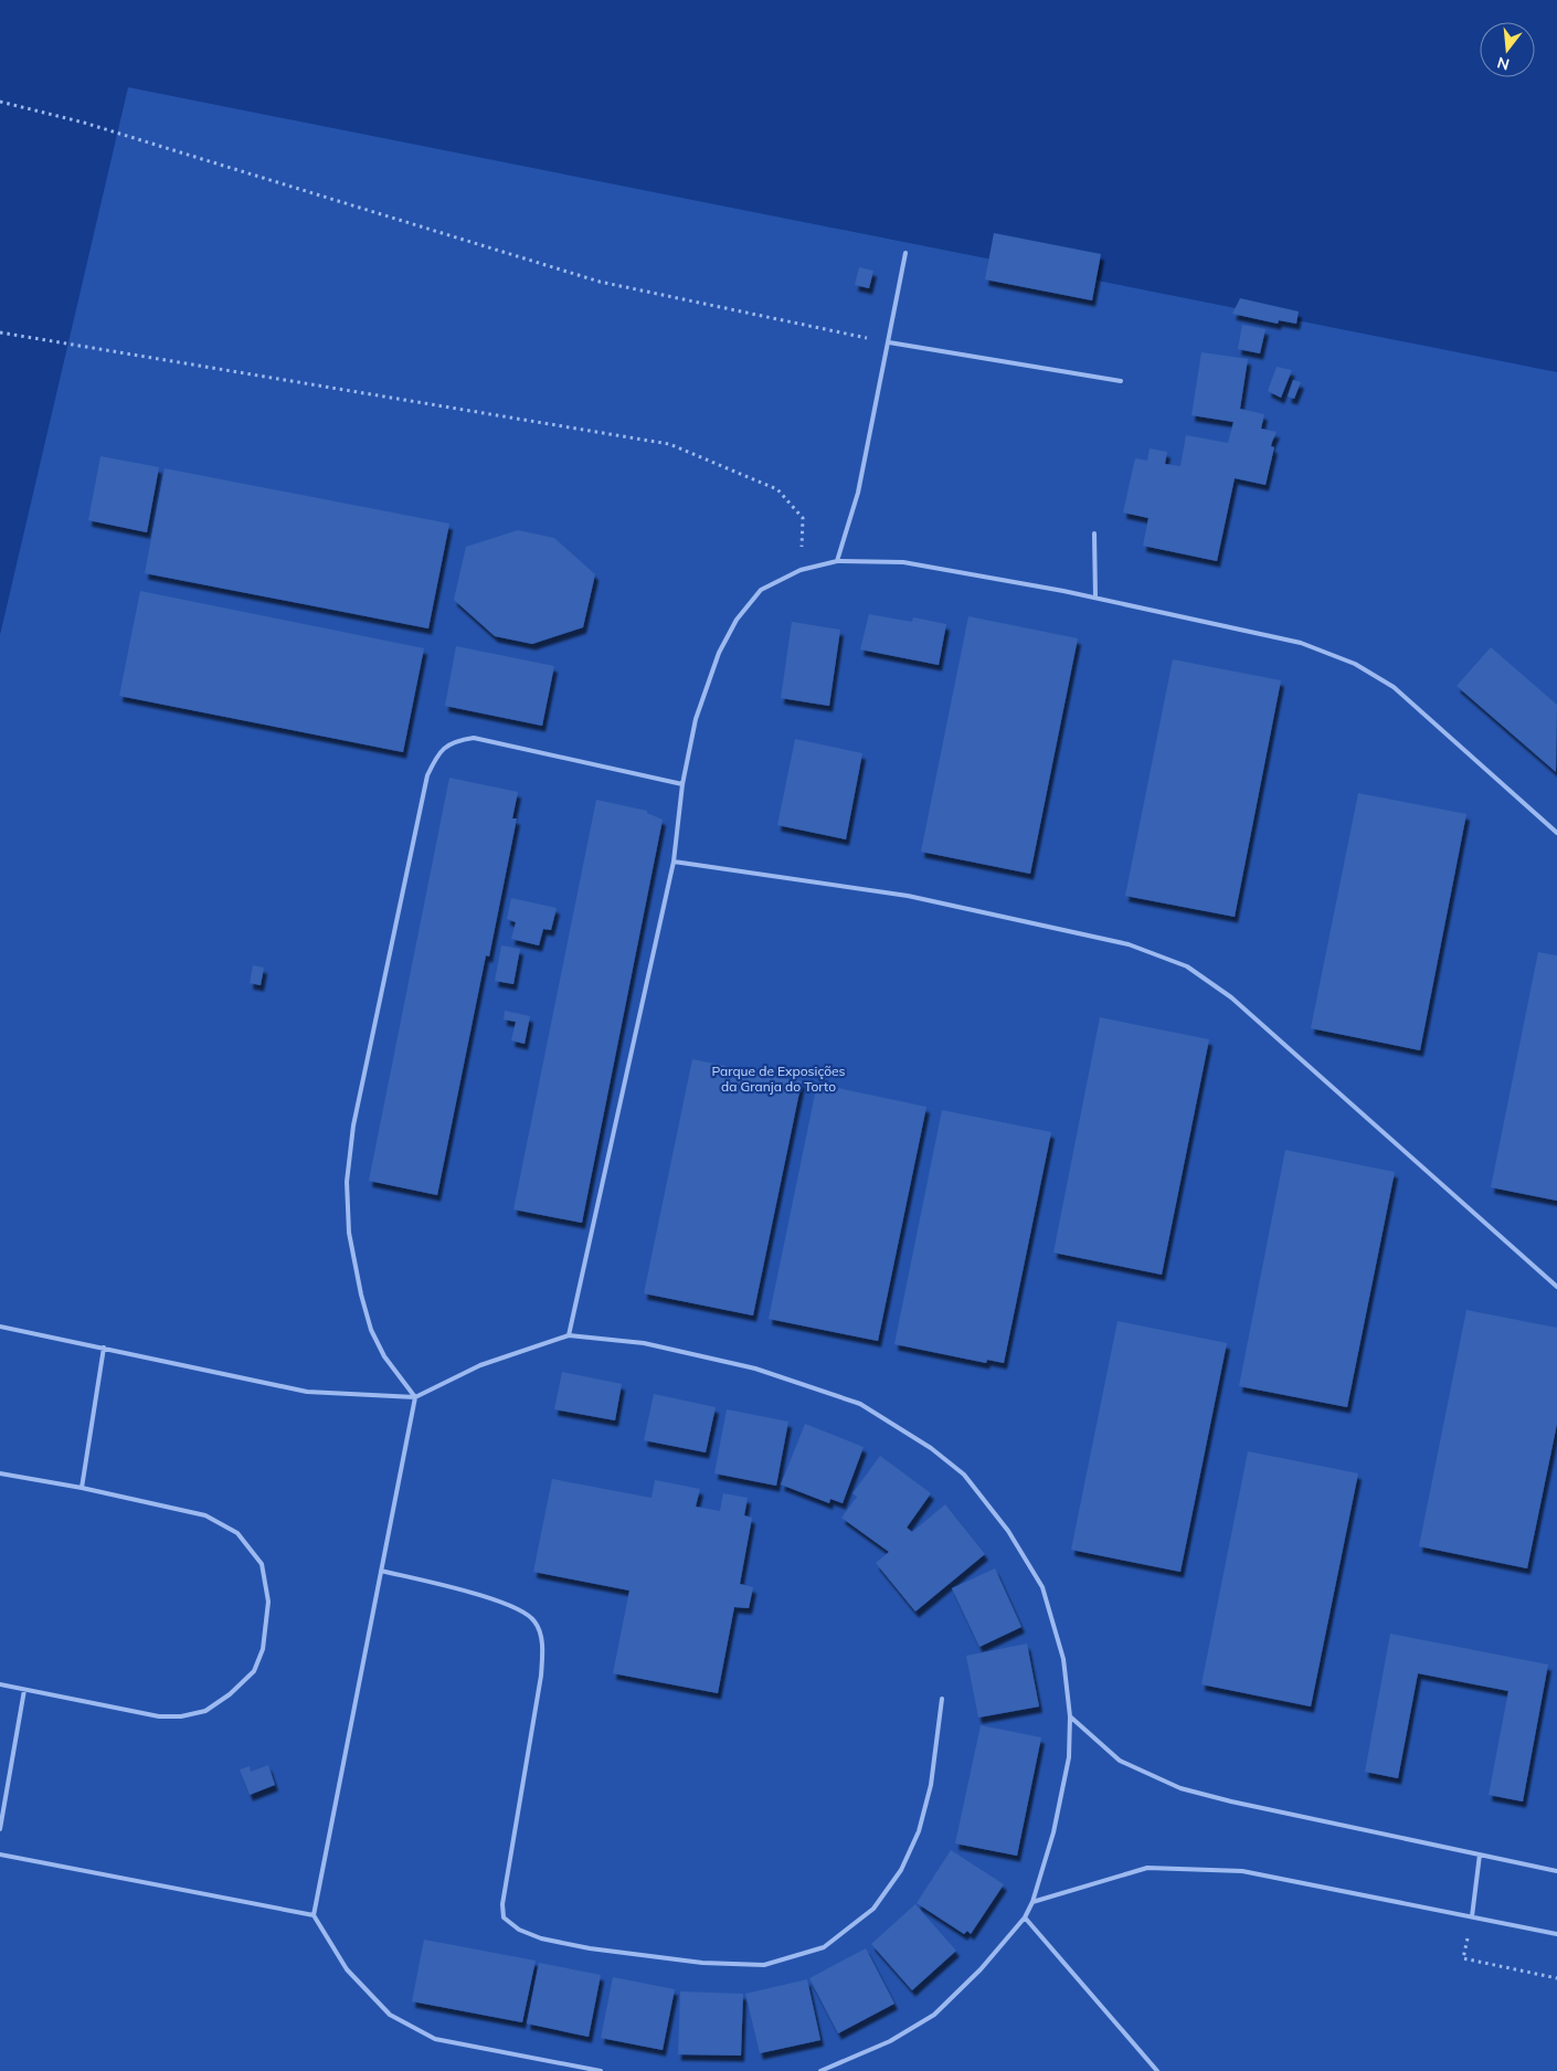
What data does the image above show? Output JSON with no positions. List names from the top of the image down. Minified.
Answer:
{"parks":["Parque de Exposições da Granja do Torto"],"north":"bottom"}
